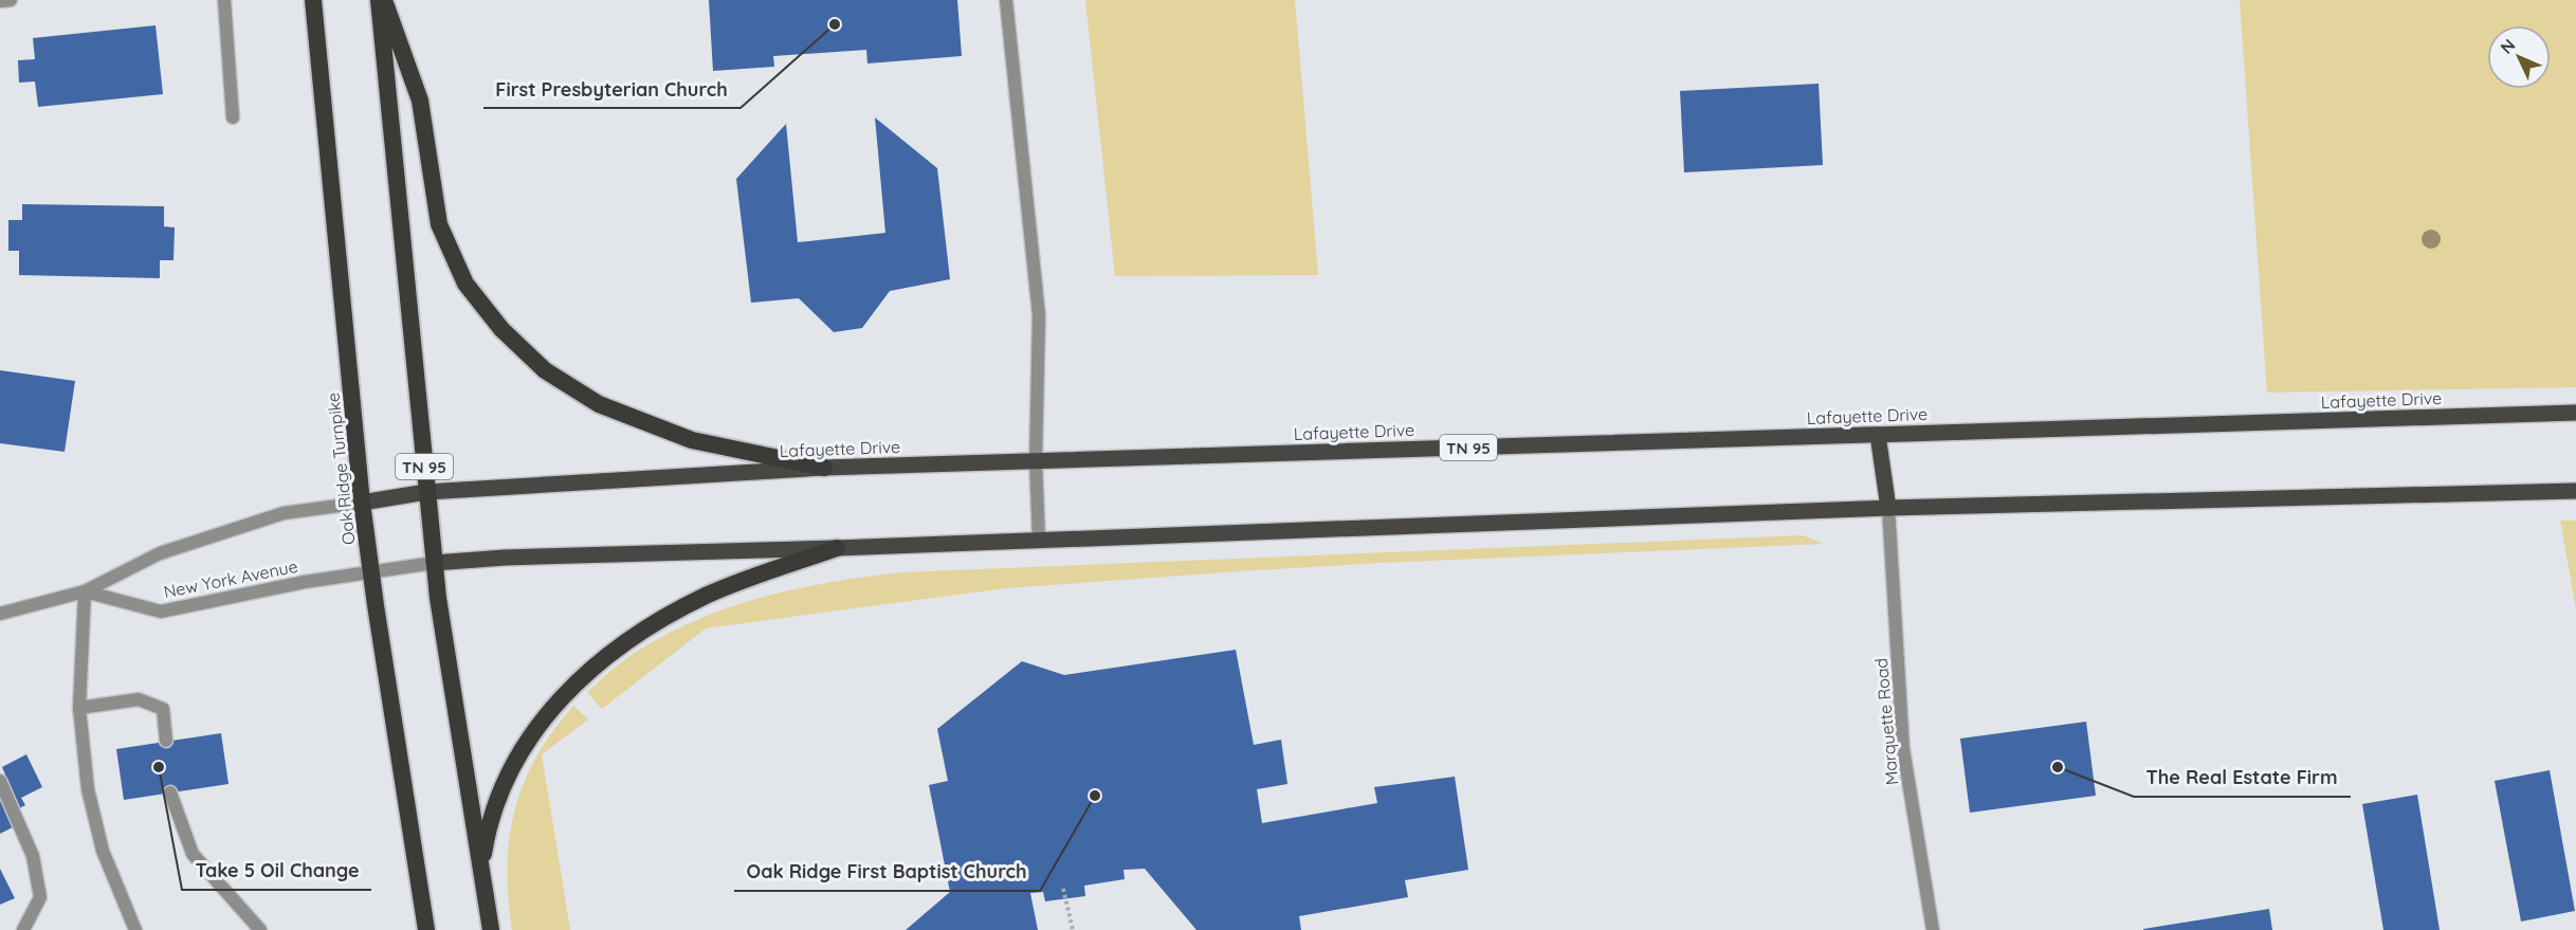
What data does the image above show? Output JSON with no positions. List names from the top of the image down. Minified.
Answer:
{"streets":{"highway":["TN 95","Oak Ridge Turnpike"],"main road":["Lafayette Drive"],"street":["New York Avenue","Marquette Road"]},"crossings":[["Lafayette Drive","TN 95"],["Lafayette Drive","Oak Ridge Turnpike"],["TN 95","New York Avenue"],["Oak Ridge Turnpike","New York Avenue"]],"places":["First Presbyterian Church","Take 5 Oil Change","The Real Estate Firm","Oak Ridge First Baptist Church"],"north":"top left"}
